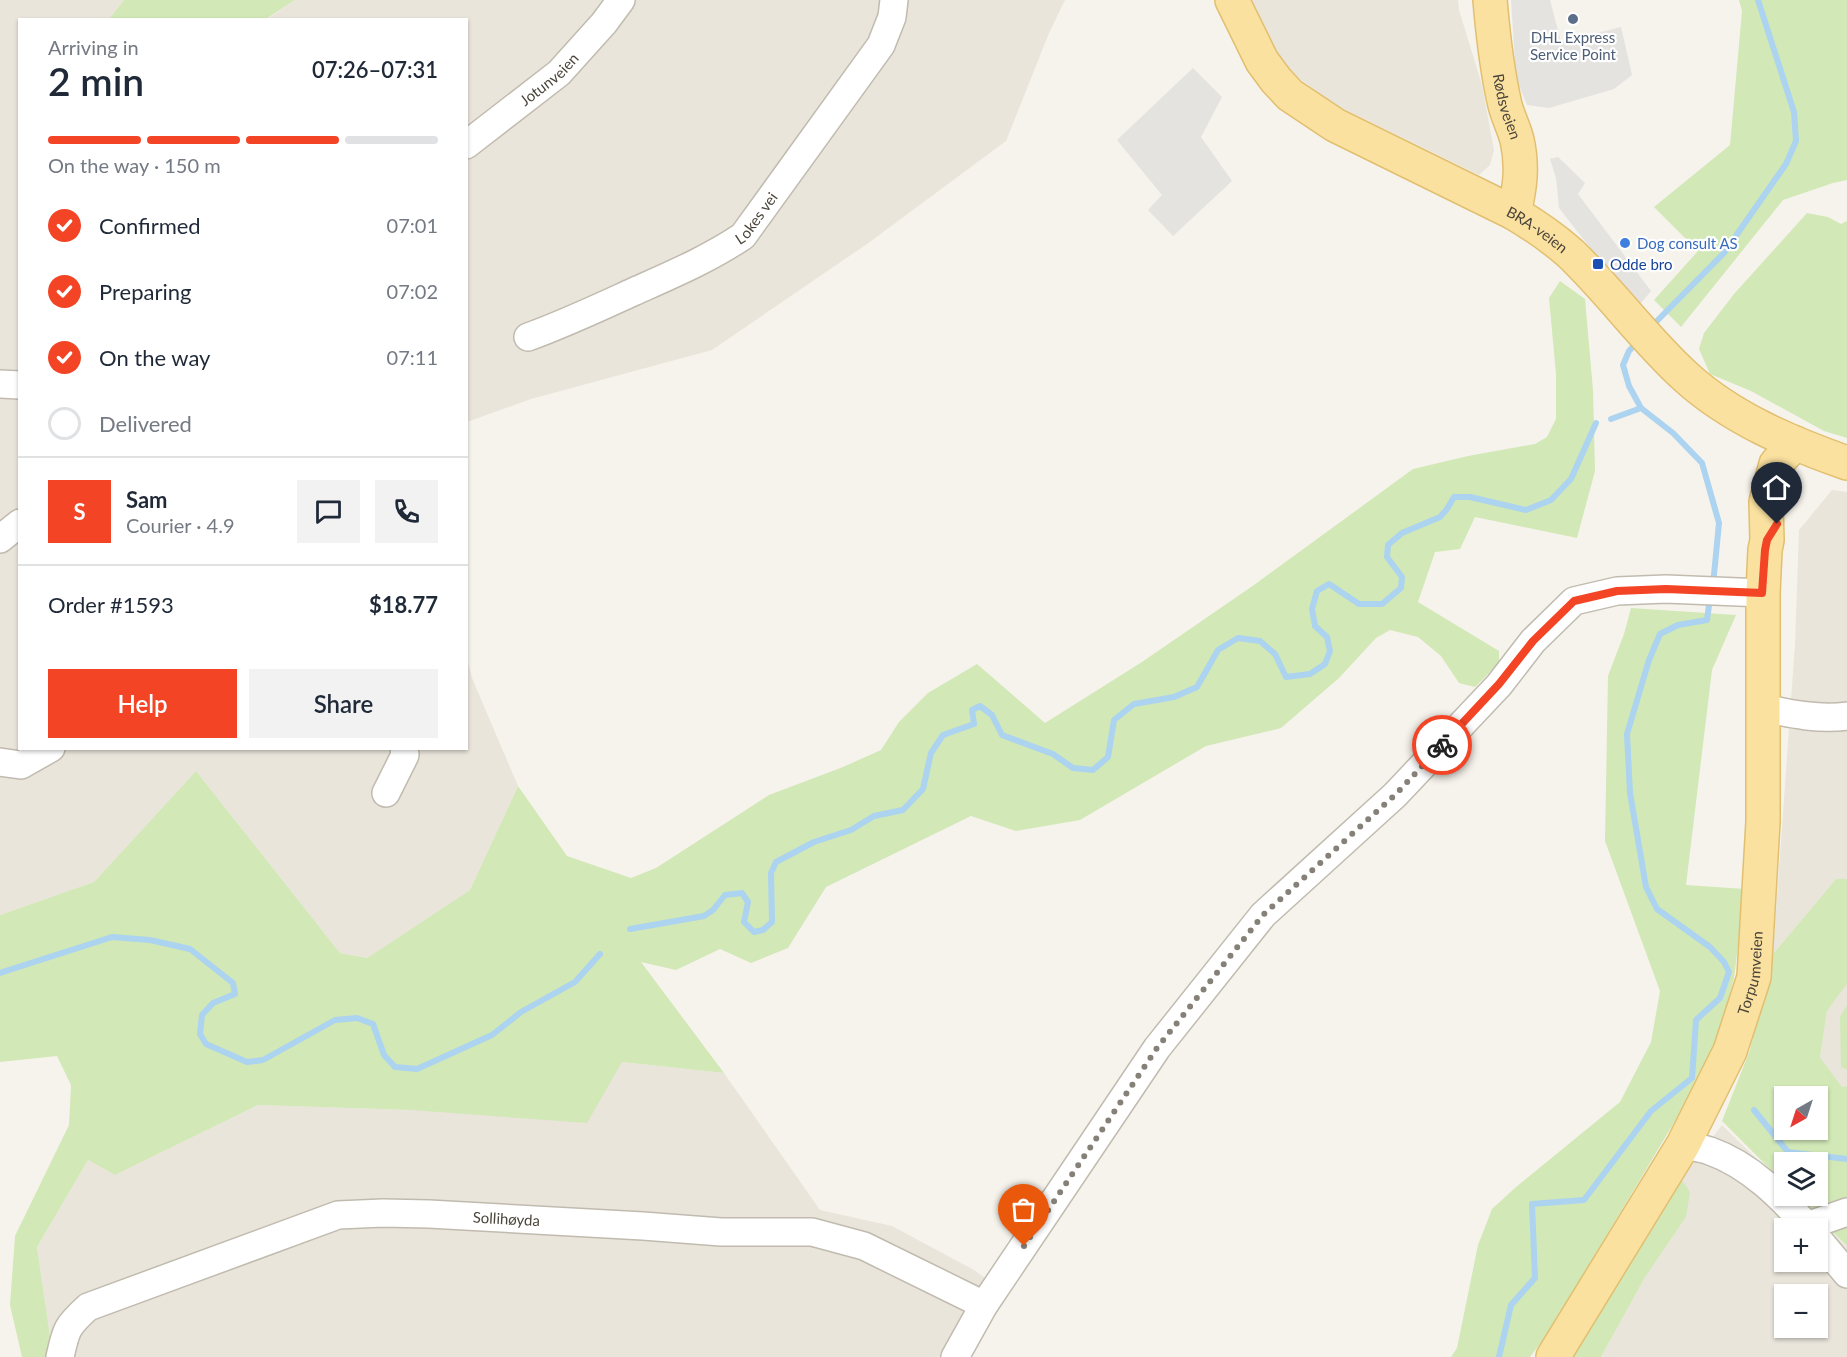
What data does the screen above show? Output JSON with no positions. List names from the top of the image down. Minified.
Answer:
{"streets":{"main road":["Rødsveien","BRA-veien","Torpumveien"],"street":["Jotunveien","Lokes vei","Sollihøyda"]},"crossings":[["Rødsveien","BRA-veien"],["BRA-veien","Torpumveien"]],"places":{"other":["DHL Express Service Point","Dog consult AS"],"transit":["Odde bro"]},"north":"bottom left","page":{"heading":["2 min","Arriving in","07:26–07:31"],"panel":["Sam","Courier · 4.9","Order #1593","$18.77"],"bar":"On the way · 150 m","list":[["Confirmed","07:01"],["Preparing","07:02"],["On the way","07:11"],"Delivered"],"round":"S","buttons":["Help","Share"],"map_buttons":["+","−"]}}
